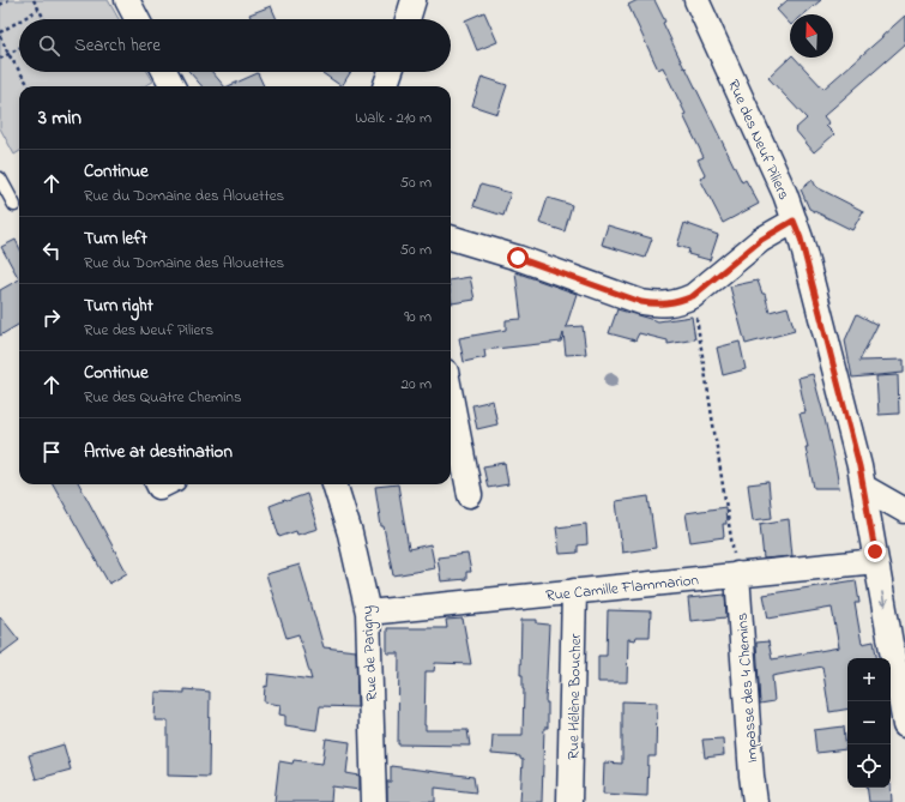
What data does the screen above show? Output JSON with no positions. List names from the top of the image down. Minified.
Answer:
{"streets":{"street":["Rue des Neuf Piliers","Rue Camille Flammarion","Rue de Parigny","Impasse des 4 Chemins","Rue Hélène Boucher"]},"crossings":[["Rue des Neuf Piliers","Rue Camille Flammarion"],["Rue Camille Flammarion","Rue de Parigny"],["Rue Camille Flammarion","Impasse des 4 Chemins"],["Rue Camille Flammarion","Rue Hélène Boucher"]],"north":"top","page":{"search":"Search here","heading":["3 min","Walk · 210 m"],"list":[["Continue","Rue du Domaine des Alouettes","50 m"],["Turn left","Rue du Domaine des Alouettes","50 m"],["Turn right","Rue des Neuf Piliers","90 m"],["Continue","Rue des Quatre Chemins","20 m"],"Arrive at destination"],"map_buttons":["+","−"]}}
